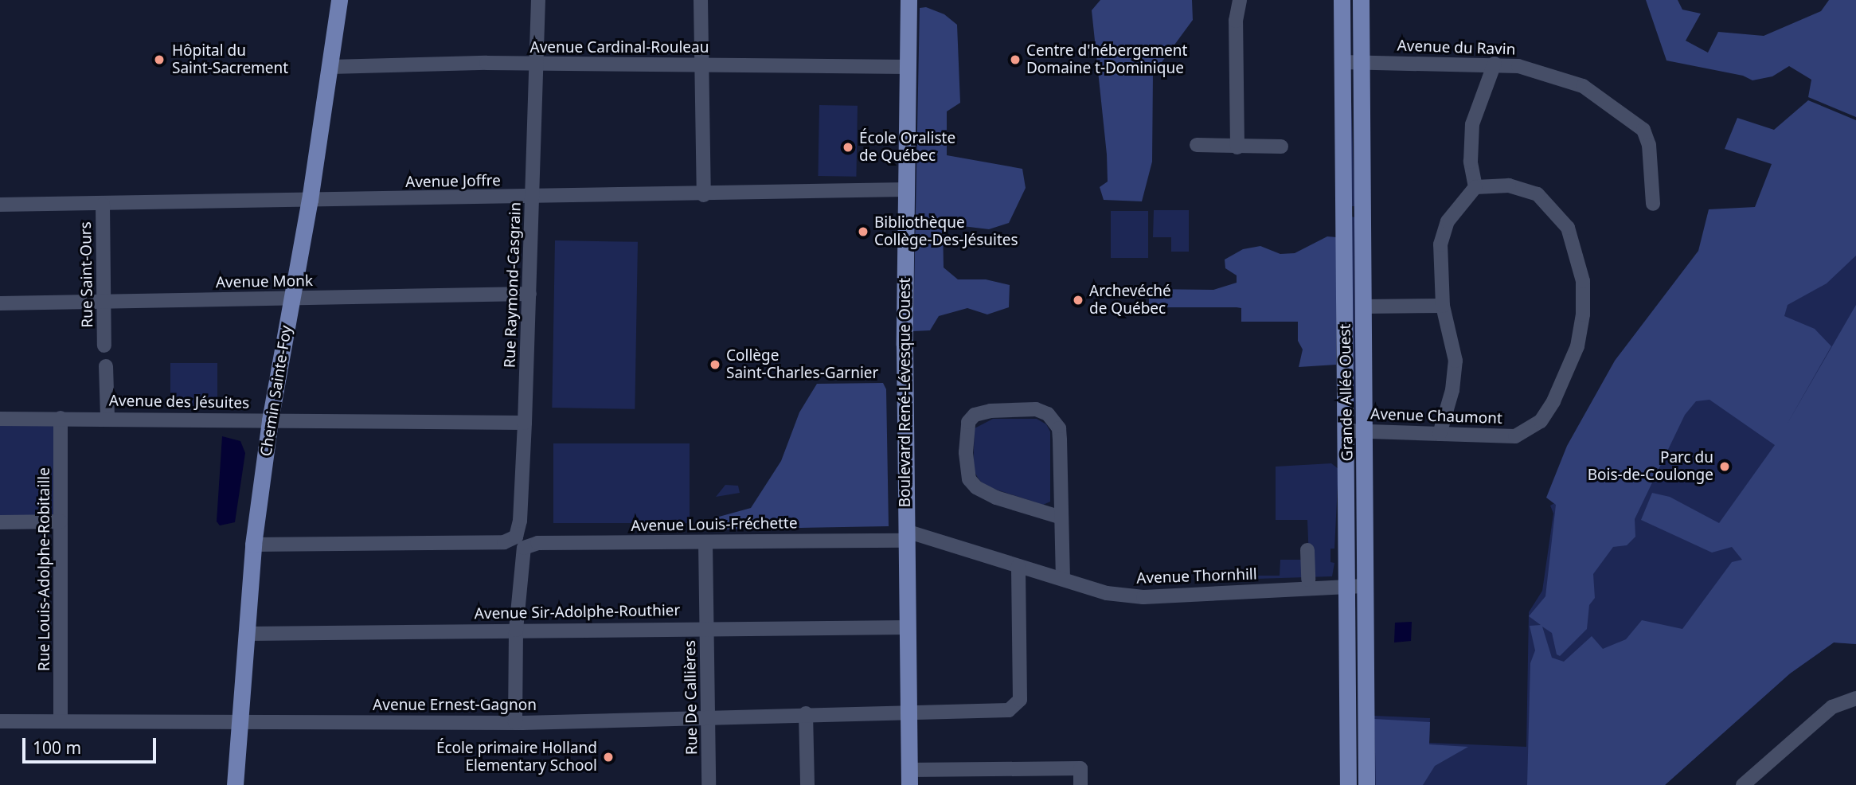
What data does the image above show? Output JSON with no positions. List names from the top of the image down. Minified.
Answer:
{"streets":{"main road":["Chemin Sainte-Foy","Boulevard René-Lévesque Ouest","Grande Allée Ouest"],"street":["Avenue Cardinal-Rouleau","Avenue du Ravin","Avenue Joffre","Rue Saint-Ours","Avenue Monk","Rue Raymond-Casgrain","Avenue des Jésuites","Avenue Chaumont","Avenue Louis-Fréchette","Rue Louis-Adolphe-Robitaille","Avenue Thornhill","Avenue Sir-Adolphe-Routhier","Rue De Callières","Avenue Ernest-Gagnon"]},"crossings":[["Avenue Cardinal-Rouleau","Rue Raymond-Casgrain"],["Avenue Cardinal-Rouleau","Chemin Sainte-Foy"],["Avenue Cardinal-Rouleau","Boulevard René-Lévesque Ouest"],["Avenue du Ravin","Grande Allée Ouest"],["Avenue Joffre","Rue Saint-Ours"],["Avenue Joffre","Rue Raymond-Casgrain"],["Avenue Joffre","Chemin Sainte-Foy"],["Avenue Joffre","Boulevard René-Lévesque Ouest"],["Rue Saint-Ours","Avenue Monk"],["Avenue Monk","Rue Raymond-Casgrain"],["Avenue Monk","Chemin Sainte-Foy"],["Rue Raymond-Casgrain","Avenue des Jésuites"],["Rue Raymond-Casgrain","Avenue Louis-Fréchette"],["Rue Raymond-Casgrain","Avenue Sir-Adolphe-Routhier"],["Rue Raymond-Casgrain","Avenue Ernest-Gagnon"],["Chemin Sainte-Foy","Avenue des Jésuites"],["Chemin Sainte-Foy","Avenue Louis-Fréchette"],["Chemin Sainte-Foy","Avenue Sir-Adolphe-Routhier"],["Chemin Sainte-Foy","Avenue Ernest-Gagnon"],["Boulevard René-Lévesque Ouest","Avenue Louis-Fréchette"],["Boulevard René-Lévesque Ouest","Avenue Thornhill"],["Boulevard René-Lévesque Ouest","Avenue Sir-Adolphe-Routhier"],["Boulevard René-Lévesque Ouest","Avenue Ernest-Gagnon"],["Grande Allée Ouest","Avenue Chaumont"],["Grande Allée Ouest","Avenue Thornhill"],["Avenue des Jésuites","Rue Louis-Adolphe-Robitaille"],["Avenue Louis-Fréchette","Avenue Thornhill"],["Avenue Louis-Fréchette","Rue De Callières"],["Rue Louis-Adolphe-Robitaille","Avenue Ernest-Gagnon"],["Avenue Thornhill","Avenue Ernest-Gagnon"],["Avenue Sir-Adolphe-Routhier","Rue De Callières"],["Rue De Callières","Avenue Ernest-Gagnon"]],"places":["Hôpital du Saint-Sacrement","Centre d'hébergement Domaine t-Dominique","École Oraliste de Québec","Bibliothèque Collège-Des-Jésuites","Archevéché de Québec","Collège Saint-Charles-Garnier","Parc du Bois-de-Coulonge","École primaire Holland Elementary School"],"scale_bar":"100 m"}
